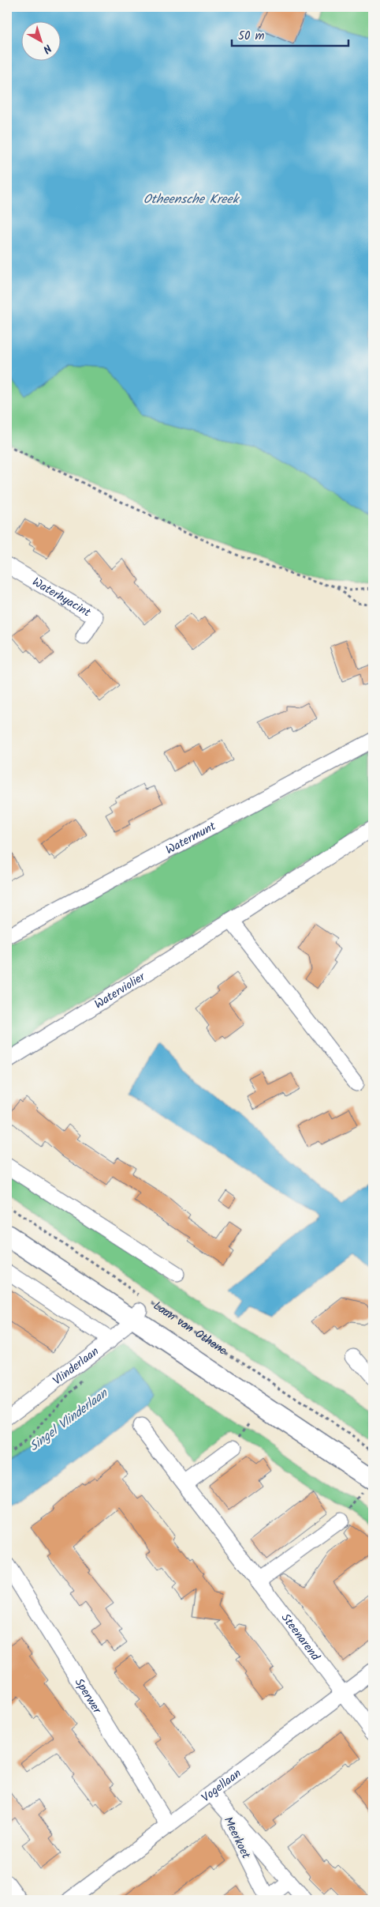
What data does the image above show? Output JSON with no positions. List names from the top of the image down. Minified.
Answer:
{"streets":{"street":["Waterhyacint","Watermunt","Waterviolier","Laan van Othene","Vlinderlaan","Steenarend","Sperwer","Vogellaan","Meerkoet"]},"crossings":[["Laan van Othene","Vlinderlaan"],["Steenarend","Vogellaan"],["Sperwer","Vogellaan"],["Vogellaan","Meerkoet"]],"water":["Otheensche Kreek","Singel Vlinderlaan"],"scale_bar":"50 m","north":"bottom right"}
